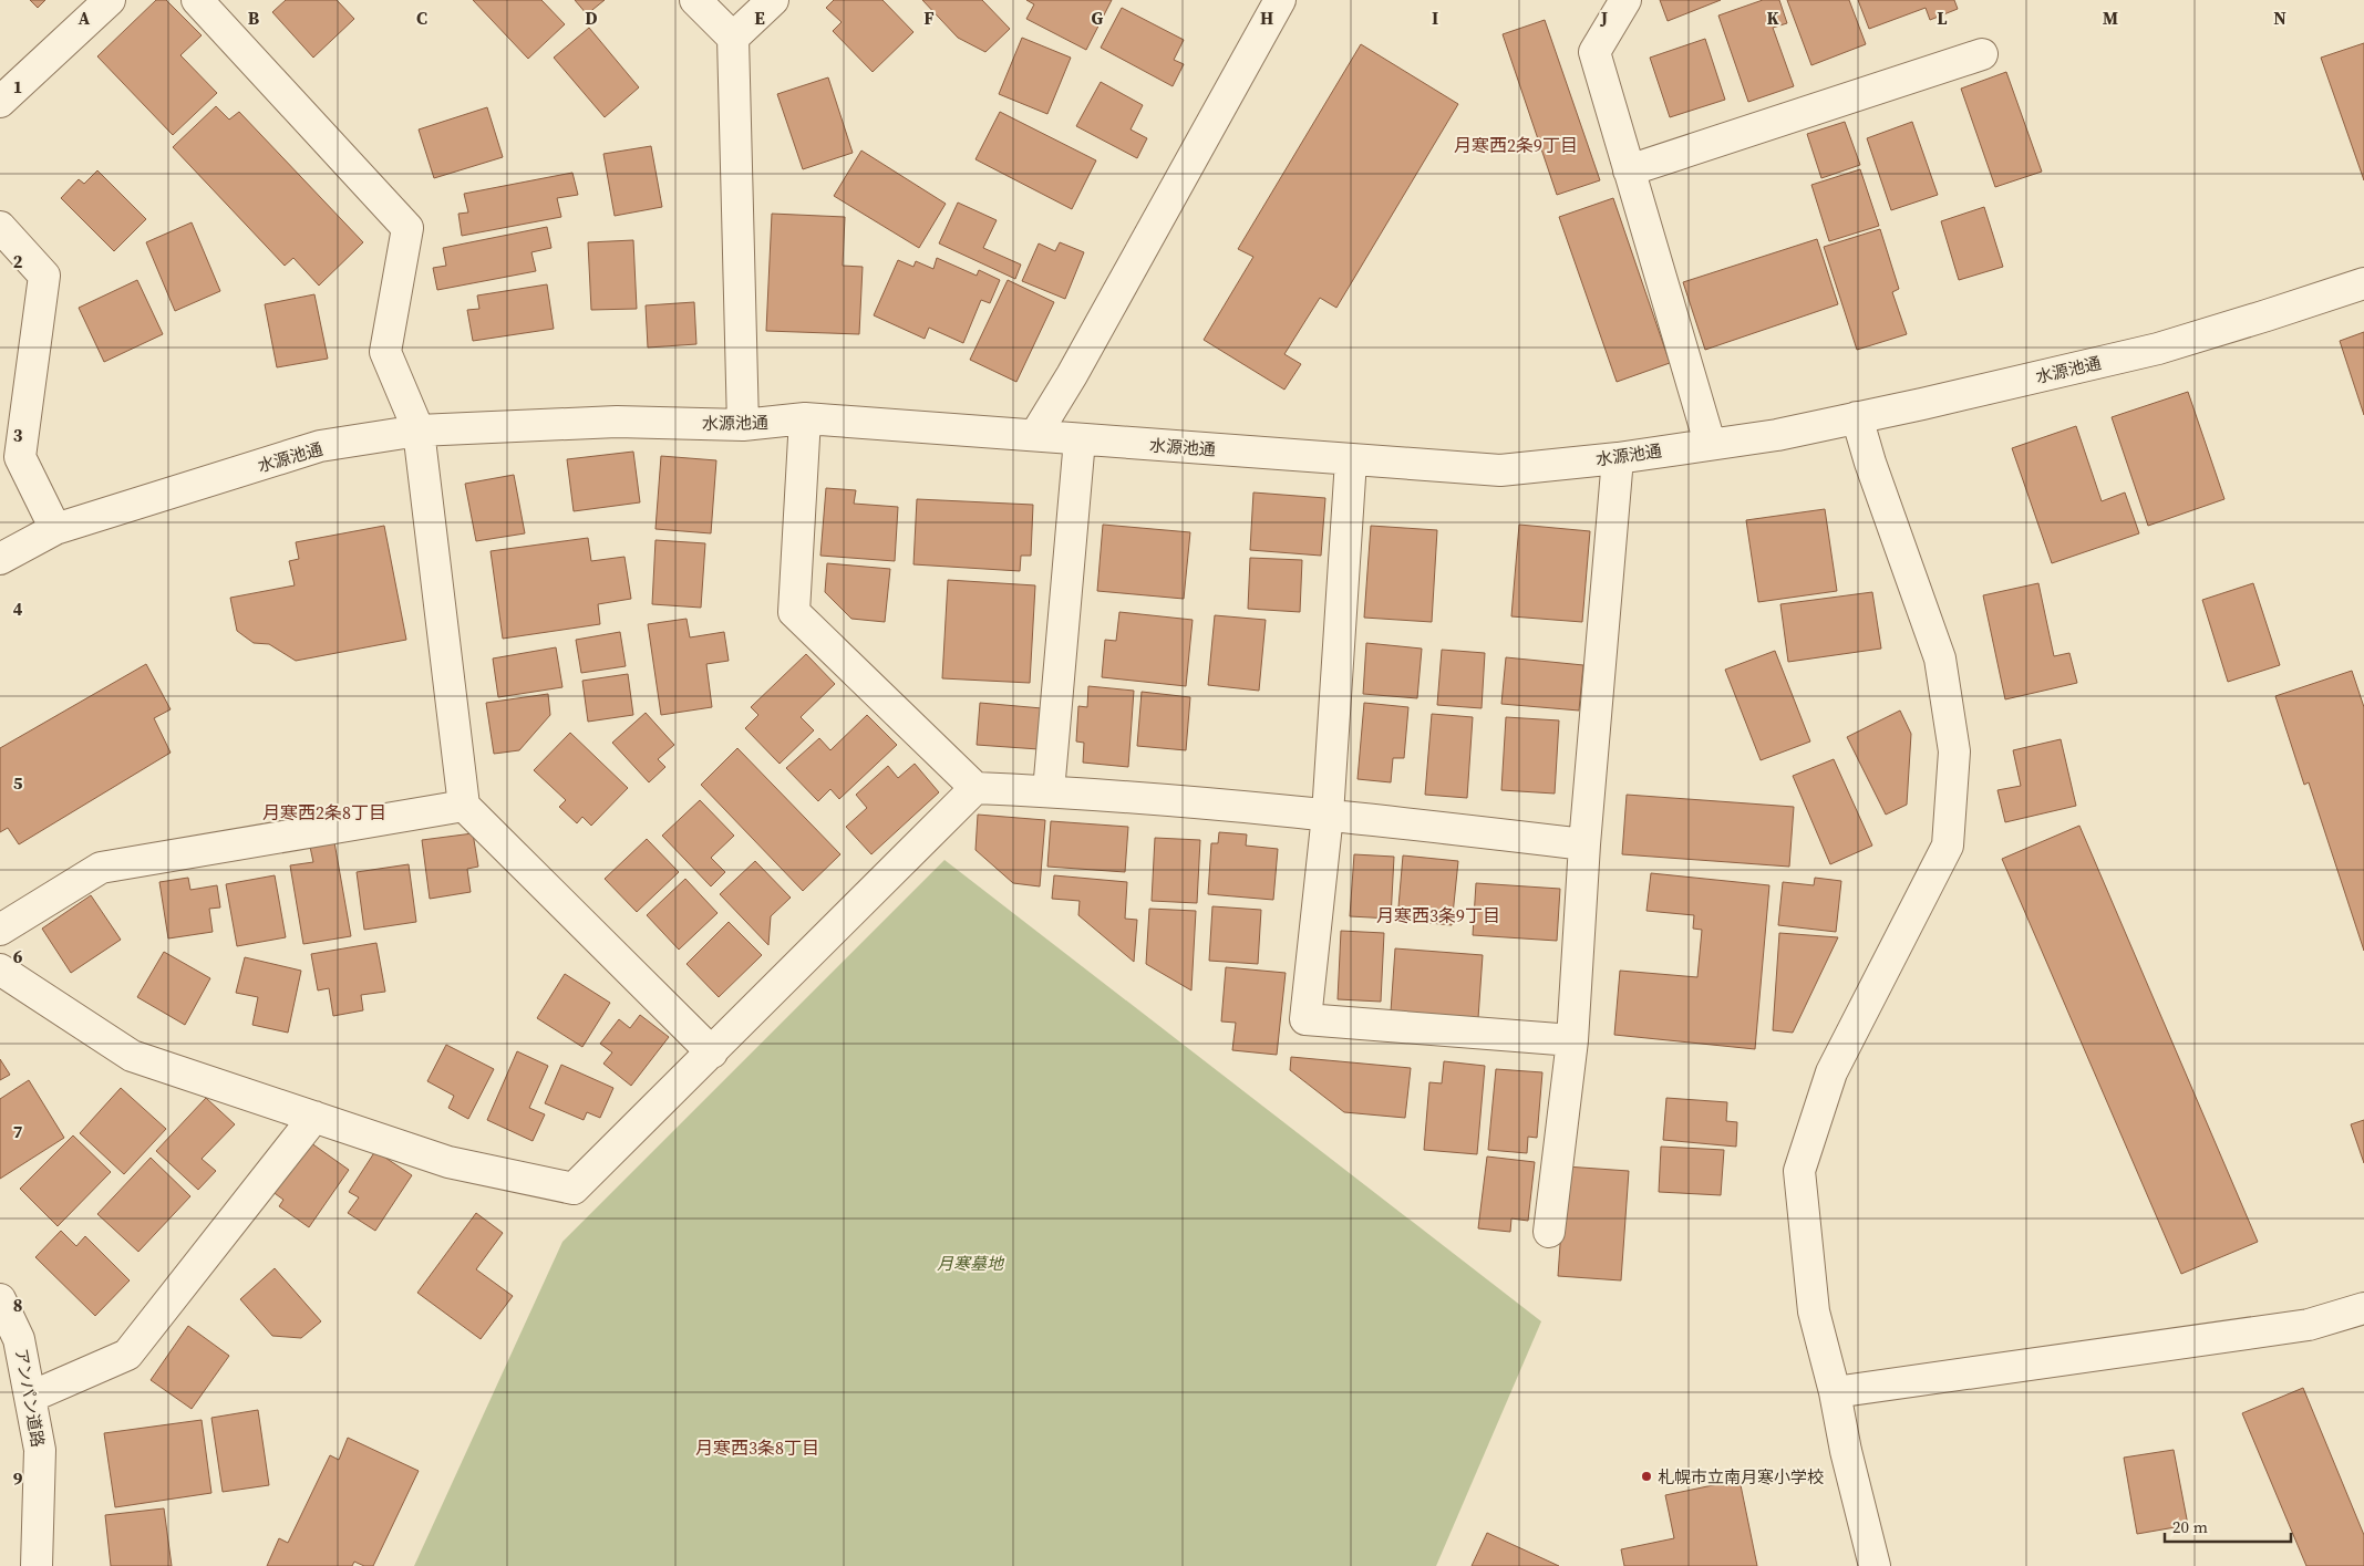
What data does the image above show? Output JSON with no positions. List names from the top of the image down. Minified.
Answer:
{"streets":{"street":["水源池通","アンパン道路"]},"districts":["月寒西2条9丁目","月寒西2条8丁目","月寒西3条9丁目","月寒西3条8丁目"],"parks":["月寒墓地"],"places":["札幌市立南月寒小学校"],"scale_bar":"20 m","grid":{"columns":["A","B","C","D","E","F","G","H","I","J","K","L","M","N"],"rows":["1","2","3","4","5","6","7","8","9"]}}
